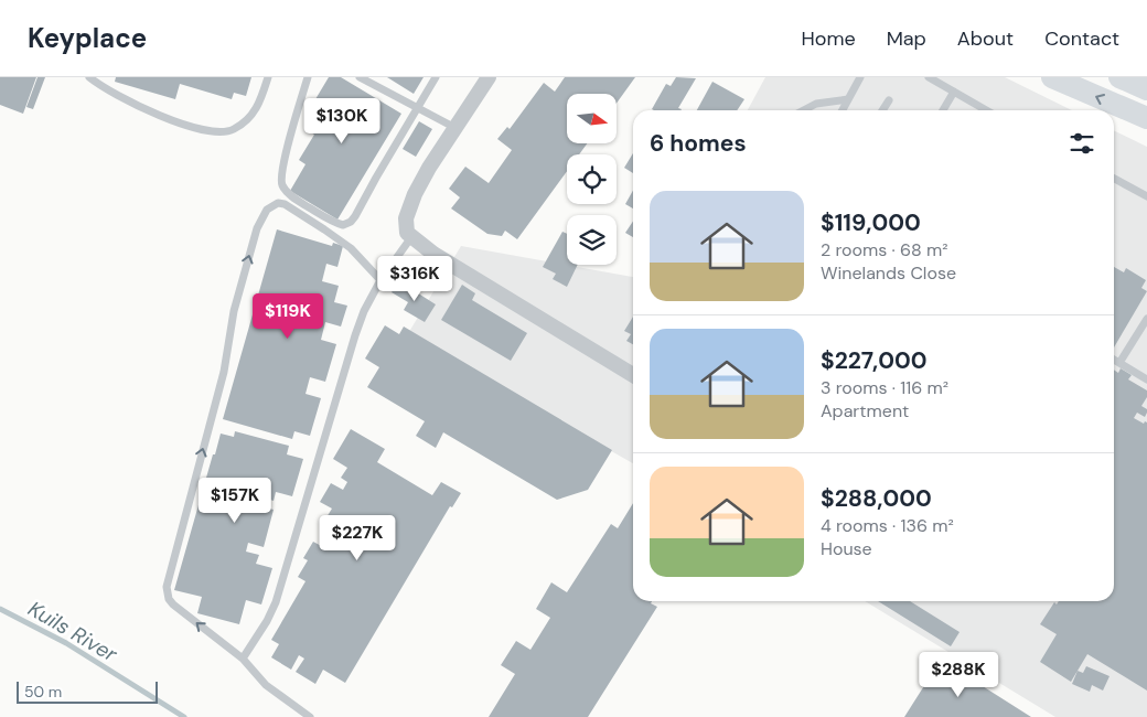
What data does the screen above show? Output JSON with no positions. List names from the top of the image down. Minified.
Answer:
{"water":["Kuils River"],"scale_bar":"50 m","north":"right","page":{"header":"Keyplace","nav":["Home","Map","About","Contact"],"price":["$130K","$316K","$119K","$157K","$227K","$288K"],"heading":"6 homes","list":[{"name":"$119,000","note":"2 rooms · 68 m² · Winelands Close"},{"name":"$227,000","note":"3 rooms · 116 m² · Apartment"},{"name":"$288,000","note":"4 rooms · 136 m² · House"}],"scale":"50 m"}}
